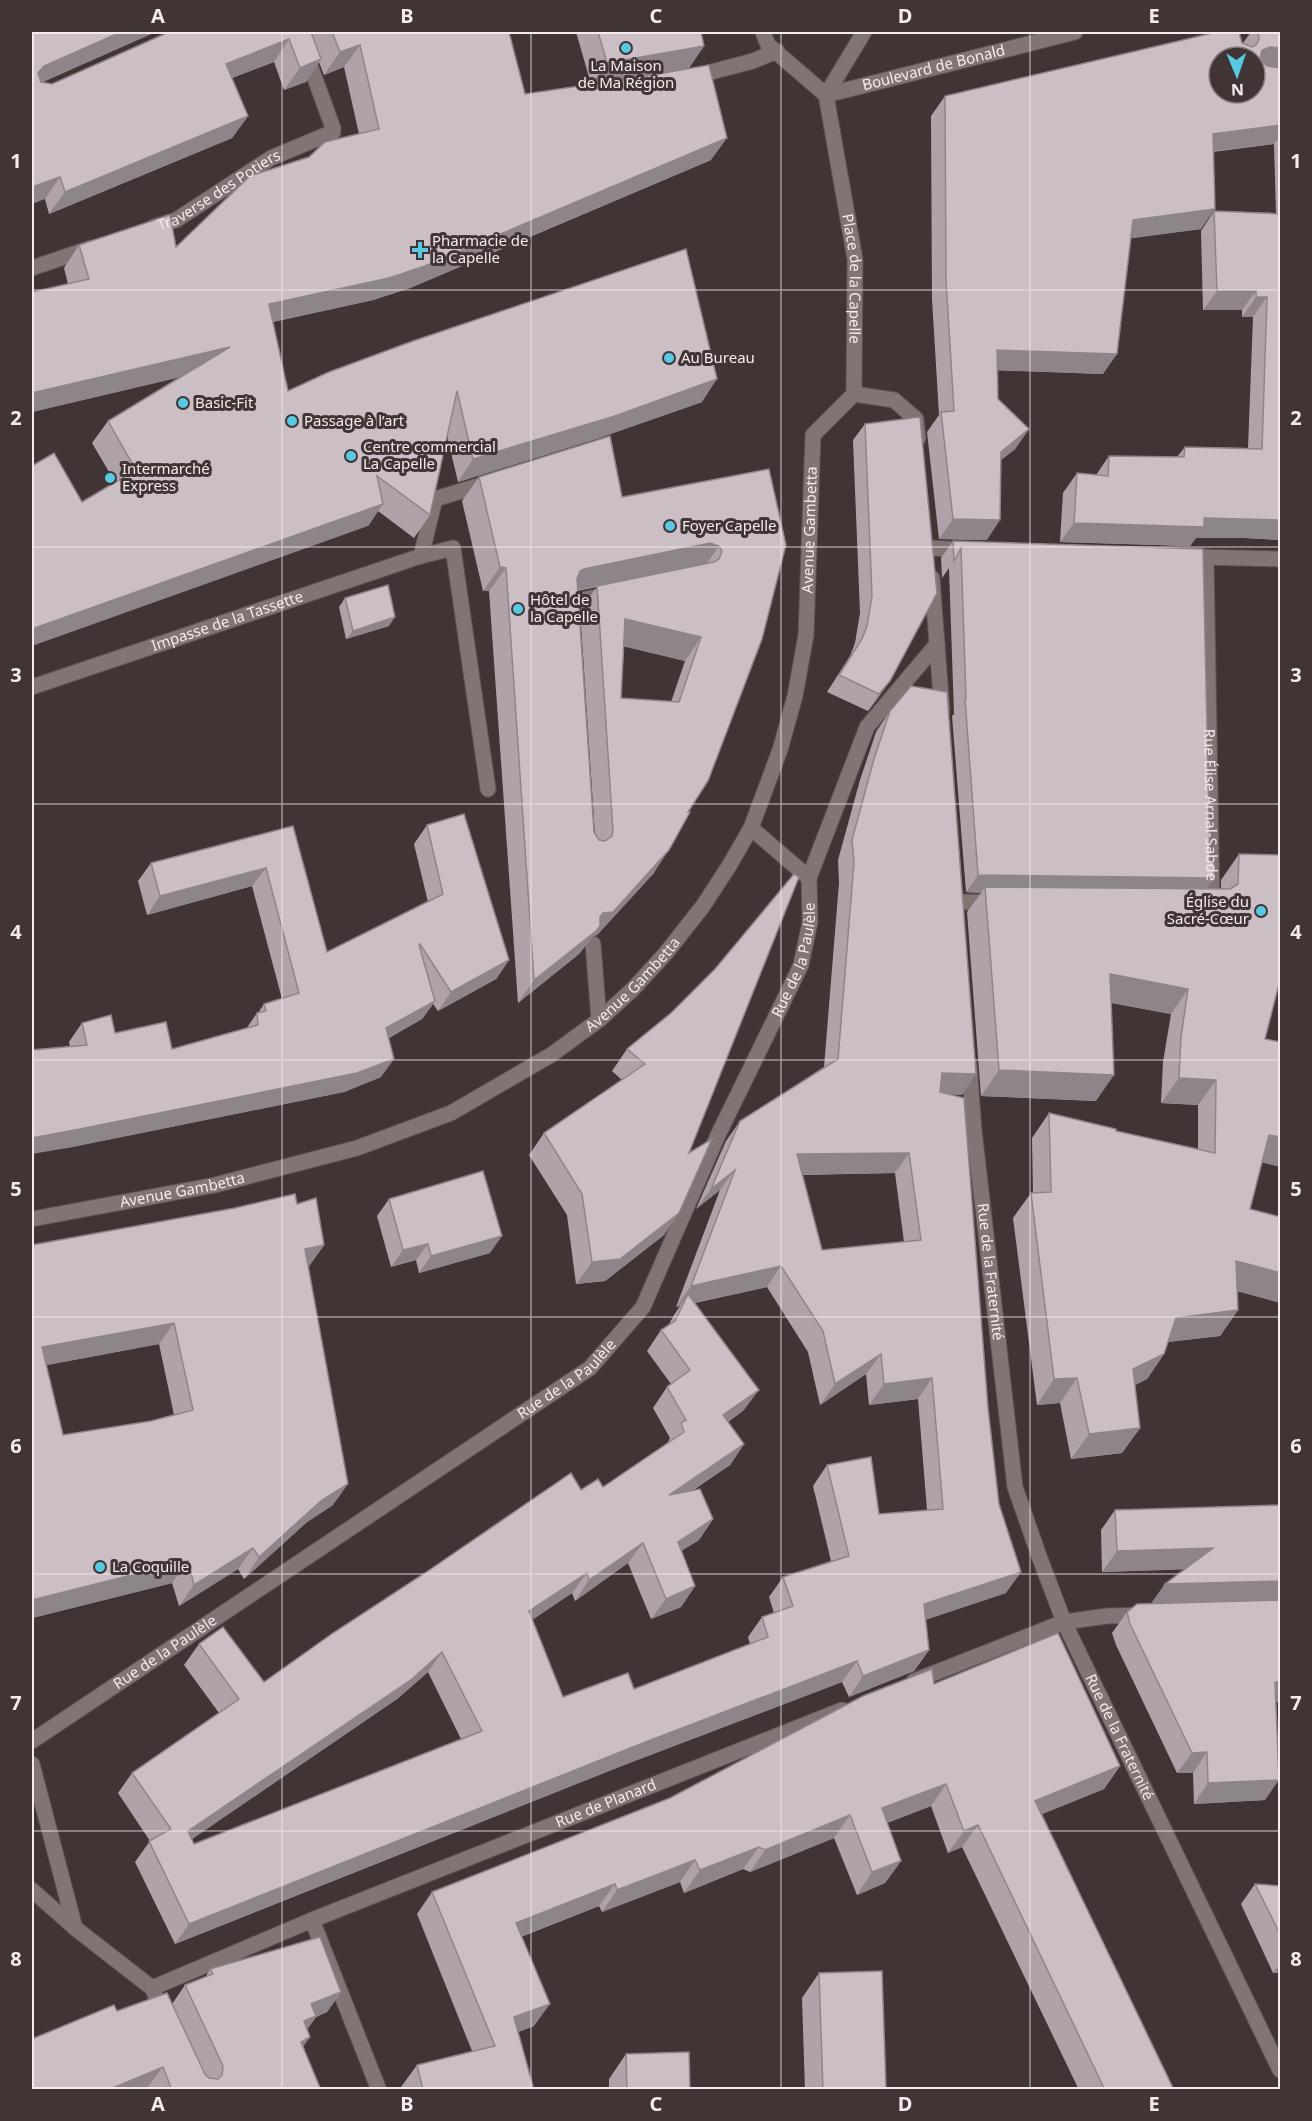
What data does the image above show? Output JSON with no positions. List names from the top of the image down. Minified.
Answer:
{"streets":{"street":["Boulevard de Bonald","Traverse des Potiers","Place de la Capelle","Avenue Gambetta","Impasse de la Tassette","Rue Élise Arnal-Sabde","Rue de la Paulèle","Rue de la Fraternité","Rue de Planard"]},"crossings":[["Boulevard de Bonald","Place de la Capelle"],["Place de la Capelle","Avenue Gambetta"],["Avenue Gambetta","Rue de la Paulèle"]],"places":{"other":["La Maison de Ma Région","Au Bureau","Basic-Fit","Passage à l’art","Centre commercial La Capelle","Intermarché Express","Foyer Capelle","Hôtel de la Capelle","Église du Sacré-Cœur","La Coquille"],"health":["Pharmacie de la Capelle"]},"north":"bottom","grid":{"columns":["A","B","C","D","E"],"rows":["1","2","3","4","5","6","7","8"]}}
